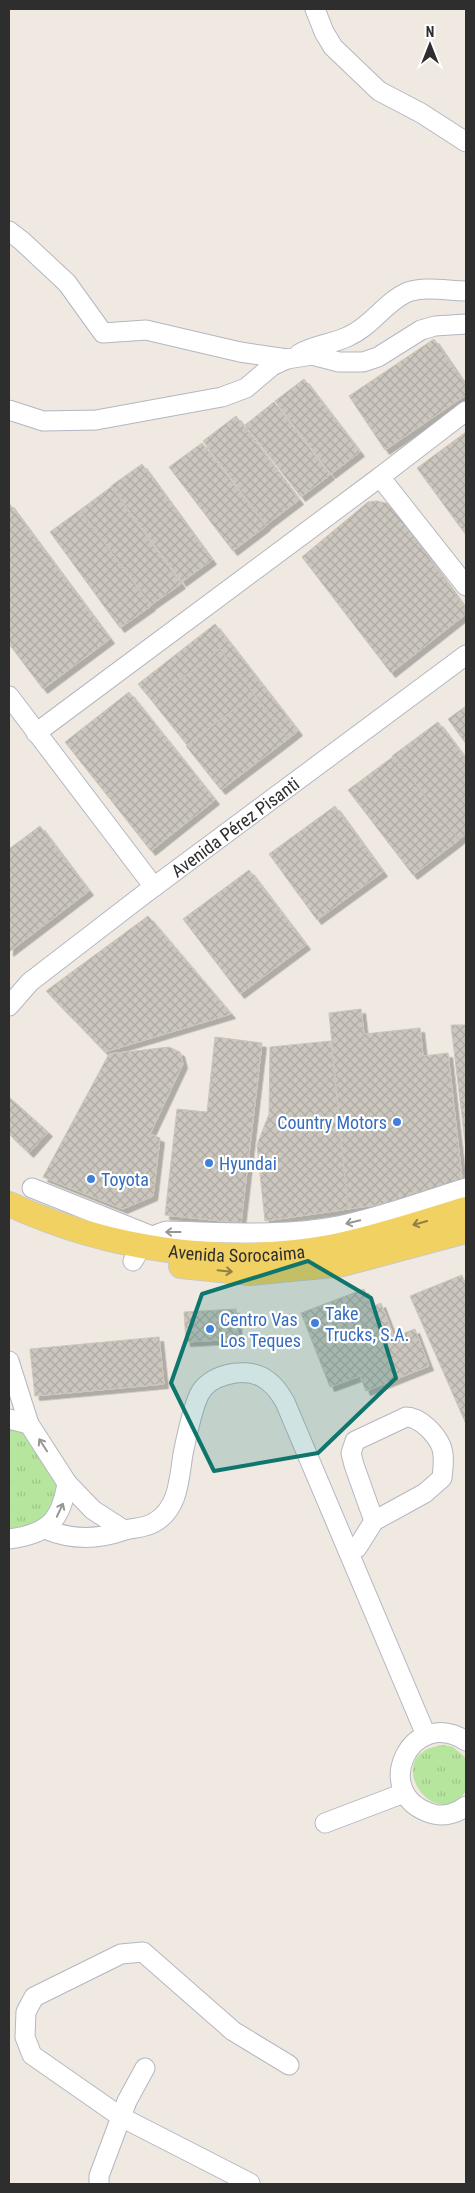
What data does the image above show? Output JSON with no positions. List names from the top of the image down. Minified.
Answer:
{"streets":{"main road":["Avenida Sorocaima"],"street":["Avenida Pérez Pisanti"]},"places":["Country Motors","Hyundai","Toyota","Take Trucks, S.A.","Centro Vas Los Teques"],"north":"top"}
